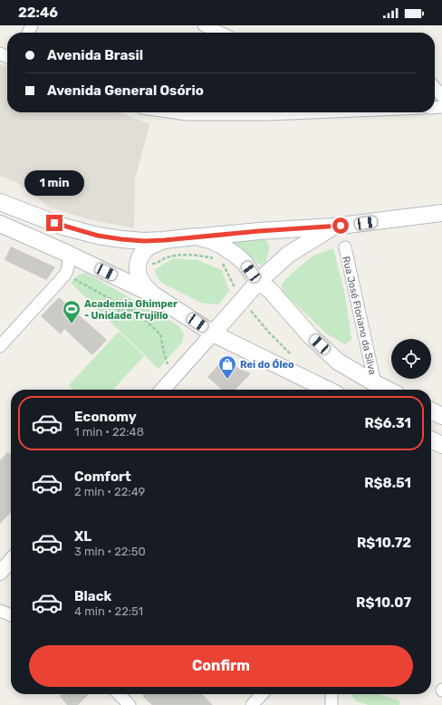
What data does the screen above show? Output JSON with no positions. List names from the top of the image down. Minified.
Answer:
{"streets":{"street":["Rua José Floriano da Silva"]},"places":{"sports":["Academia Ghimper - Unidade Trujillo"],"shop":["Rei do Óleo"]},"page":{"status":"22:46","banner":["Avenida Brasil","Avenida General Osório"],"bubble":"1 min","list":[{"name":"Economy","note":"1 min · 22:48","value":"R$6.31"},{"name":"Comfort","note":"2 min · 22:49","value":"R$8.51"},{"name":"XL","note":"3 min · 22:50","value":"R$10.72"},{"name":"Black","note":"4 min · 22:51","value":"R$10.07"}],"buttons":"Confirm"}}
